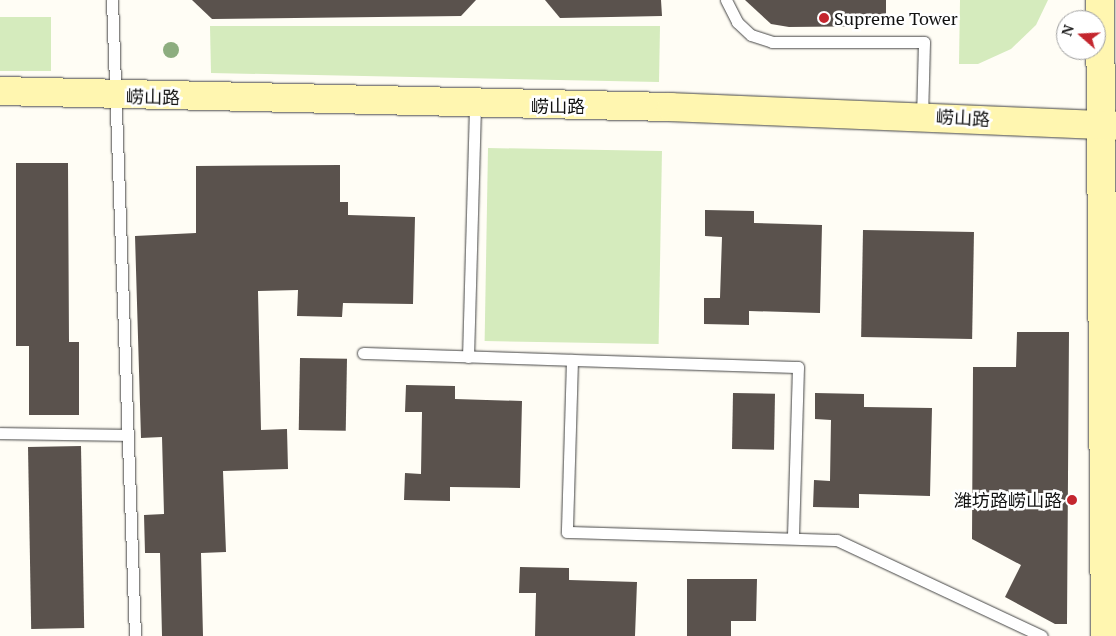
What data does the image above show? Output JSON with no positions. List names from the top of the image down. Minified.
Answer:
{"streets":{"street":["崂山路"]},"places":["Supreme Tower","潍坊路崂山路"],"north":"left"}
